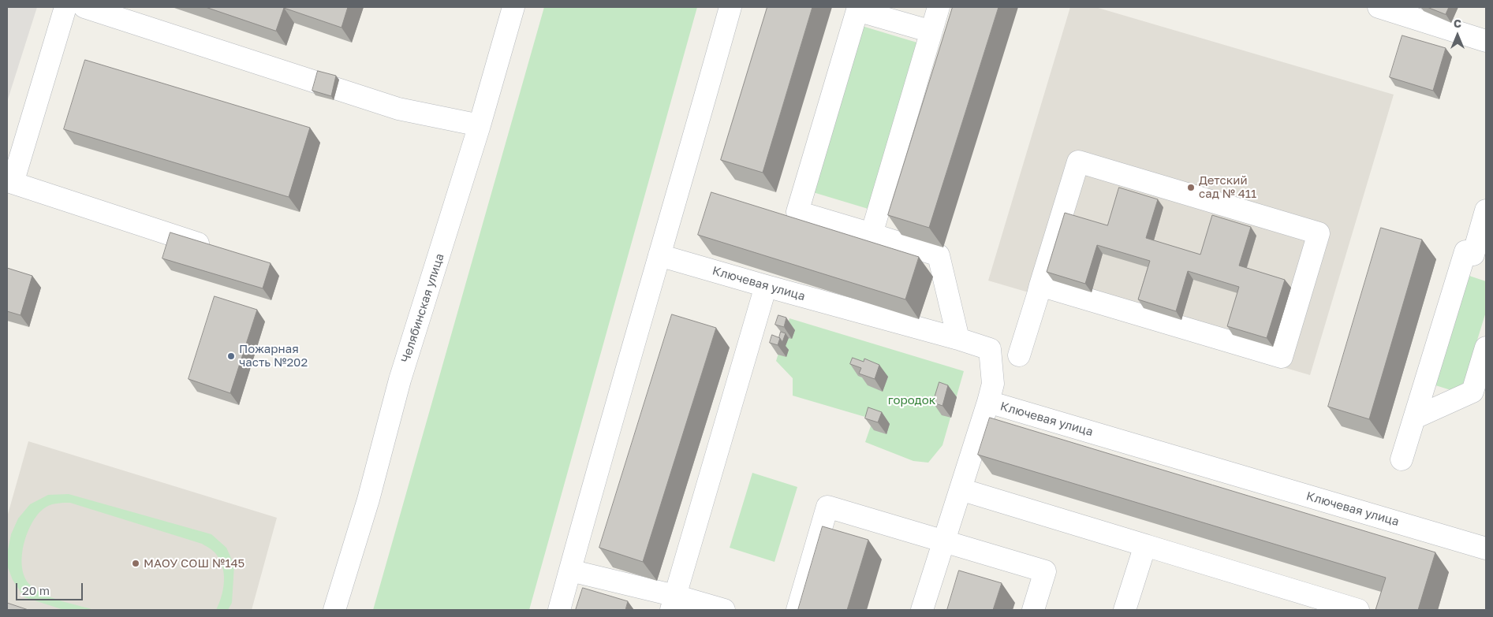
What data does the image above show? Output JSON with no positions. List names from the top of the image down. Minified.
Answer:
{"streets":{"street":["Ключевая улица","Челябинская улица"]},"parks":["городок"],"places":["Детский сад № 411","Пожарная часть №202","МАОУ СОШ №145"],"scale_bar":"20 m","north":"top"}
